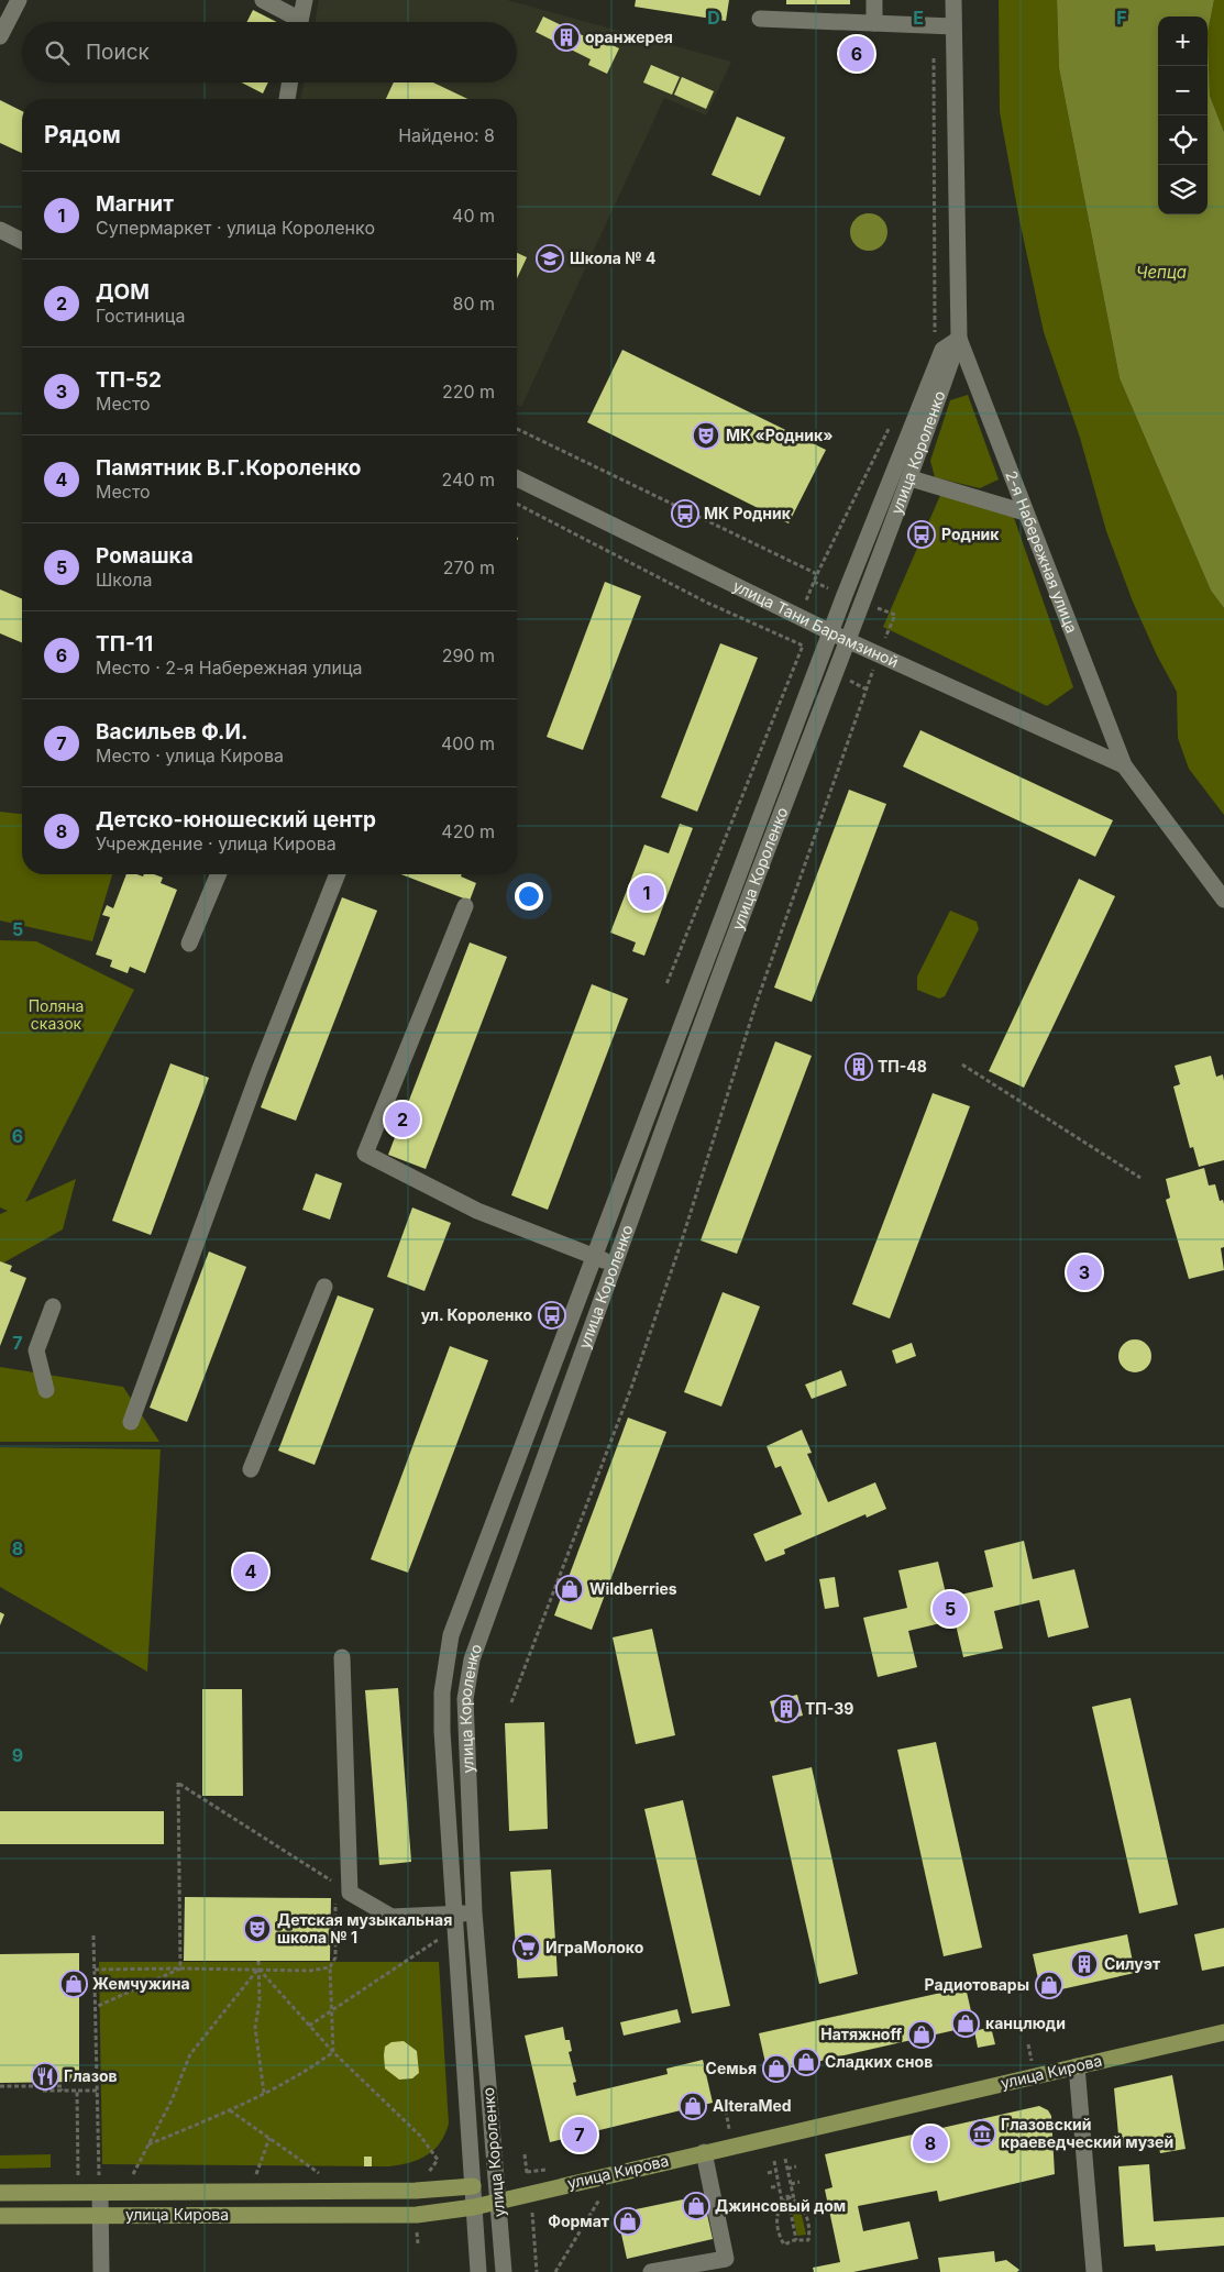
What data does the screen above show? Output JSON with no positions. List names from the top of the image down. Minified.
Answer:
{"streets":{"main road":["улица Кирова"],"street":["улица Короленко","2-я Набережная улица","улица Тани Барамзиной"]},"crossings":[["улица Короленко","2-я Набережная улица"],["улица Короленко","улица Тани Барамзиной"],["улица Короленко","улица Кирова"],["2-я Набережная улица","улица Тани Барамзиной"]],"water":["Чепца"],"parks":["Поляна сказок"],"places":{"building":["оранжерея","ТП-48","ТП-39","Силуэт"],"school or university":["Школа № 4"],"theatre":["МК «Родник»","Детская музыкальная школа № 1"],"bus stop":["МК Родник","Родник","ул. Короленко"],"shop":["Wildberries","Жемчужина","Радиотовары","канцлюди","Натяжноff","Сладких снов","Семья","AlteraMed","Джинсовый дом","Формат"],"supermarket":["ИграМолоко"],"restaurant":["Глазов"],"museum":["Глазовский краеведческий музей"]},"page":{"map_buttons":["+","−"],"search":"Поиск","pins":["6","1","2","3","4","5","7","8"],"heading":["Рядом","Найдено: 8"],"list":[{"mark":"1","name":"Магнит","note":"Супермаркет · улица Короленко","value":"40 m"},{"mark":"2","name":"ДОМ","note":"Гостиница","value":"80 m"},{"mark":"3","name":"ТП-52","note":"Место","value":"220 m"},{"mark":"4","name":"Памятник В.Г.Короленко","note":"Место","value":"240 m"},{"mark":"5","name":"Ромашка","note":"Школа","value":"270 m"},{"mark":"6","name":"ТП-11","note":"Место · 2-я Набережная улица","value":"290 m"},{"mark":"7","name":"Васильев Ф.И.","note":"Место · улица Кирова","value":"400 m"},{"mark":"8","name":"Детско-юношеский центр","note":"Учреждение · улица Кирова","value":"420 m"}]},"grid":{"columns":["D","E","F"],"rows":["5","6","7","8","9"]}}
